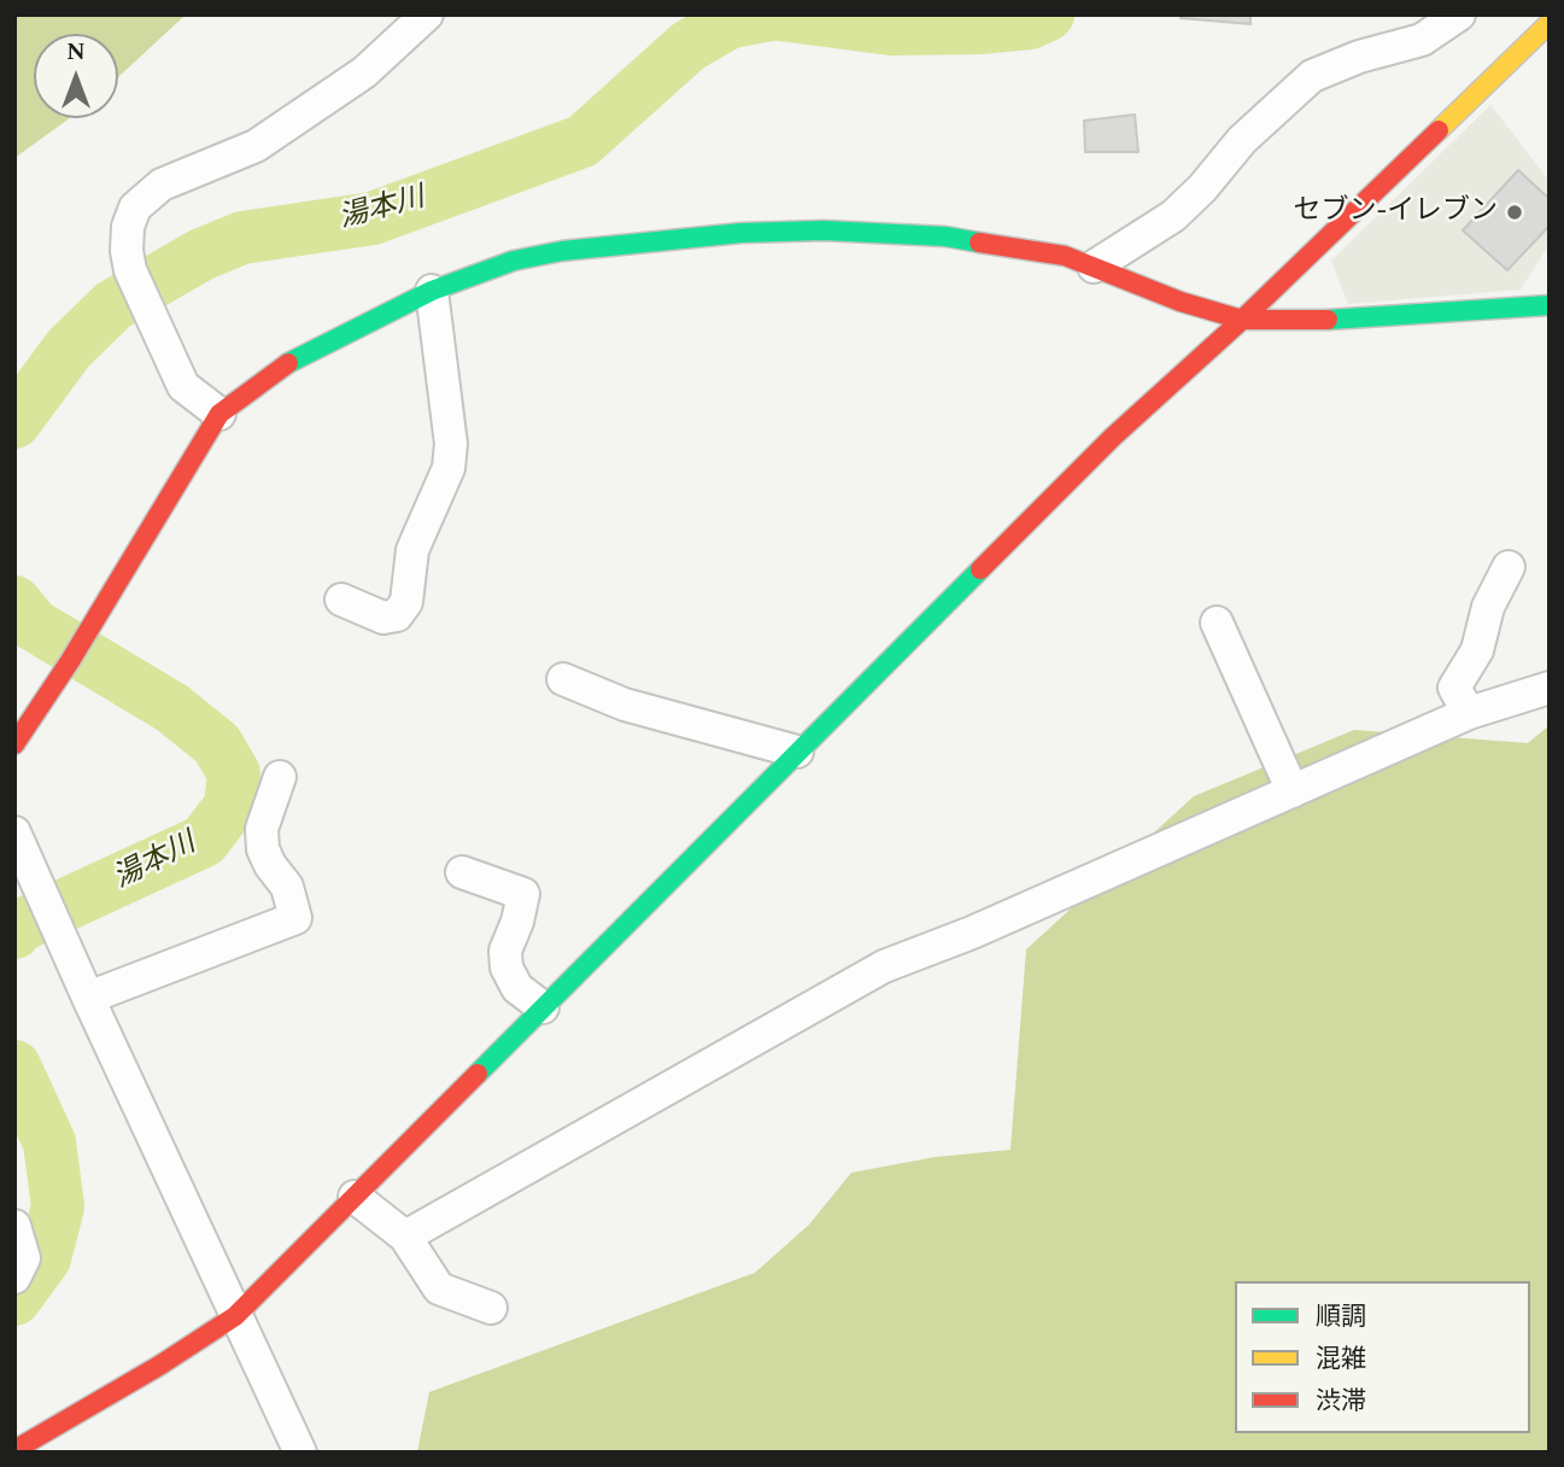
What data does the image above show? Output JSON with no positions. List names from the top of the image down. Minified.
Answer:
{"water":["湯本川"],"places":["セブン-イレブン"],"legend":["順調","混雑","渋滞"],"north":"top"}
